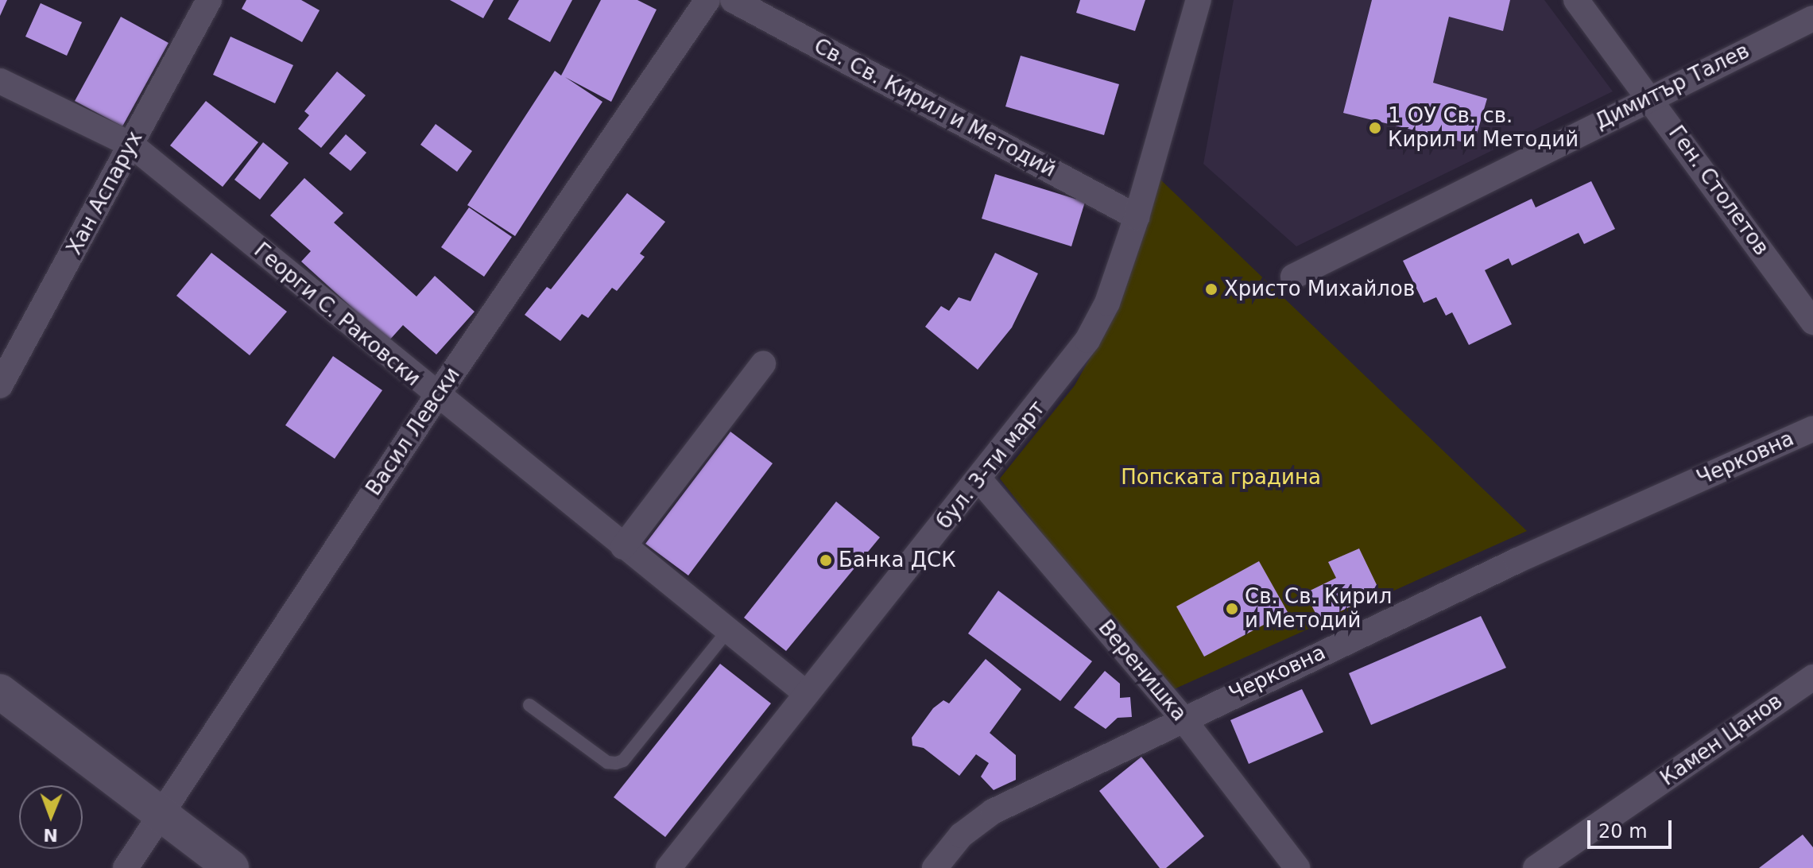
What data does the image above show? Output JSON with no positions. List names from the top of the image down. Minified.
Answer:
{"streets":{"street":["Димитър Талев","Св. Св. Кирил и Методий","Ген. Столетов","Хан Аспарух","Георги С. Раковски","Васил Левски","Черковна","бул. 3-ти март","Веренишка","Камен Цанов"]},"crossings":[["Димитър Талев","Ген. Столетов"],["Св. Св. Кирил и Методий","бул. 3-ти март"],["Хан Аспарух","Георги С. Раковски"],["Георги С. Раковски","Васил Левски"],["Георги С. Раковски","бул. 3-ти март"],["Черковна","Веренишка"],["бул. 3-ти март","Веренишка"]],"parks":["Попската градина"],"places":["1 ОУ Св. св. Кирил и Методий","Христо Михайлов","Банка ДСК","Св. Св. Кирил и Методий"],"scale_bar":"20 m","north":"bottom"}
